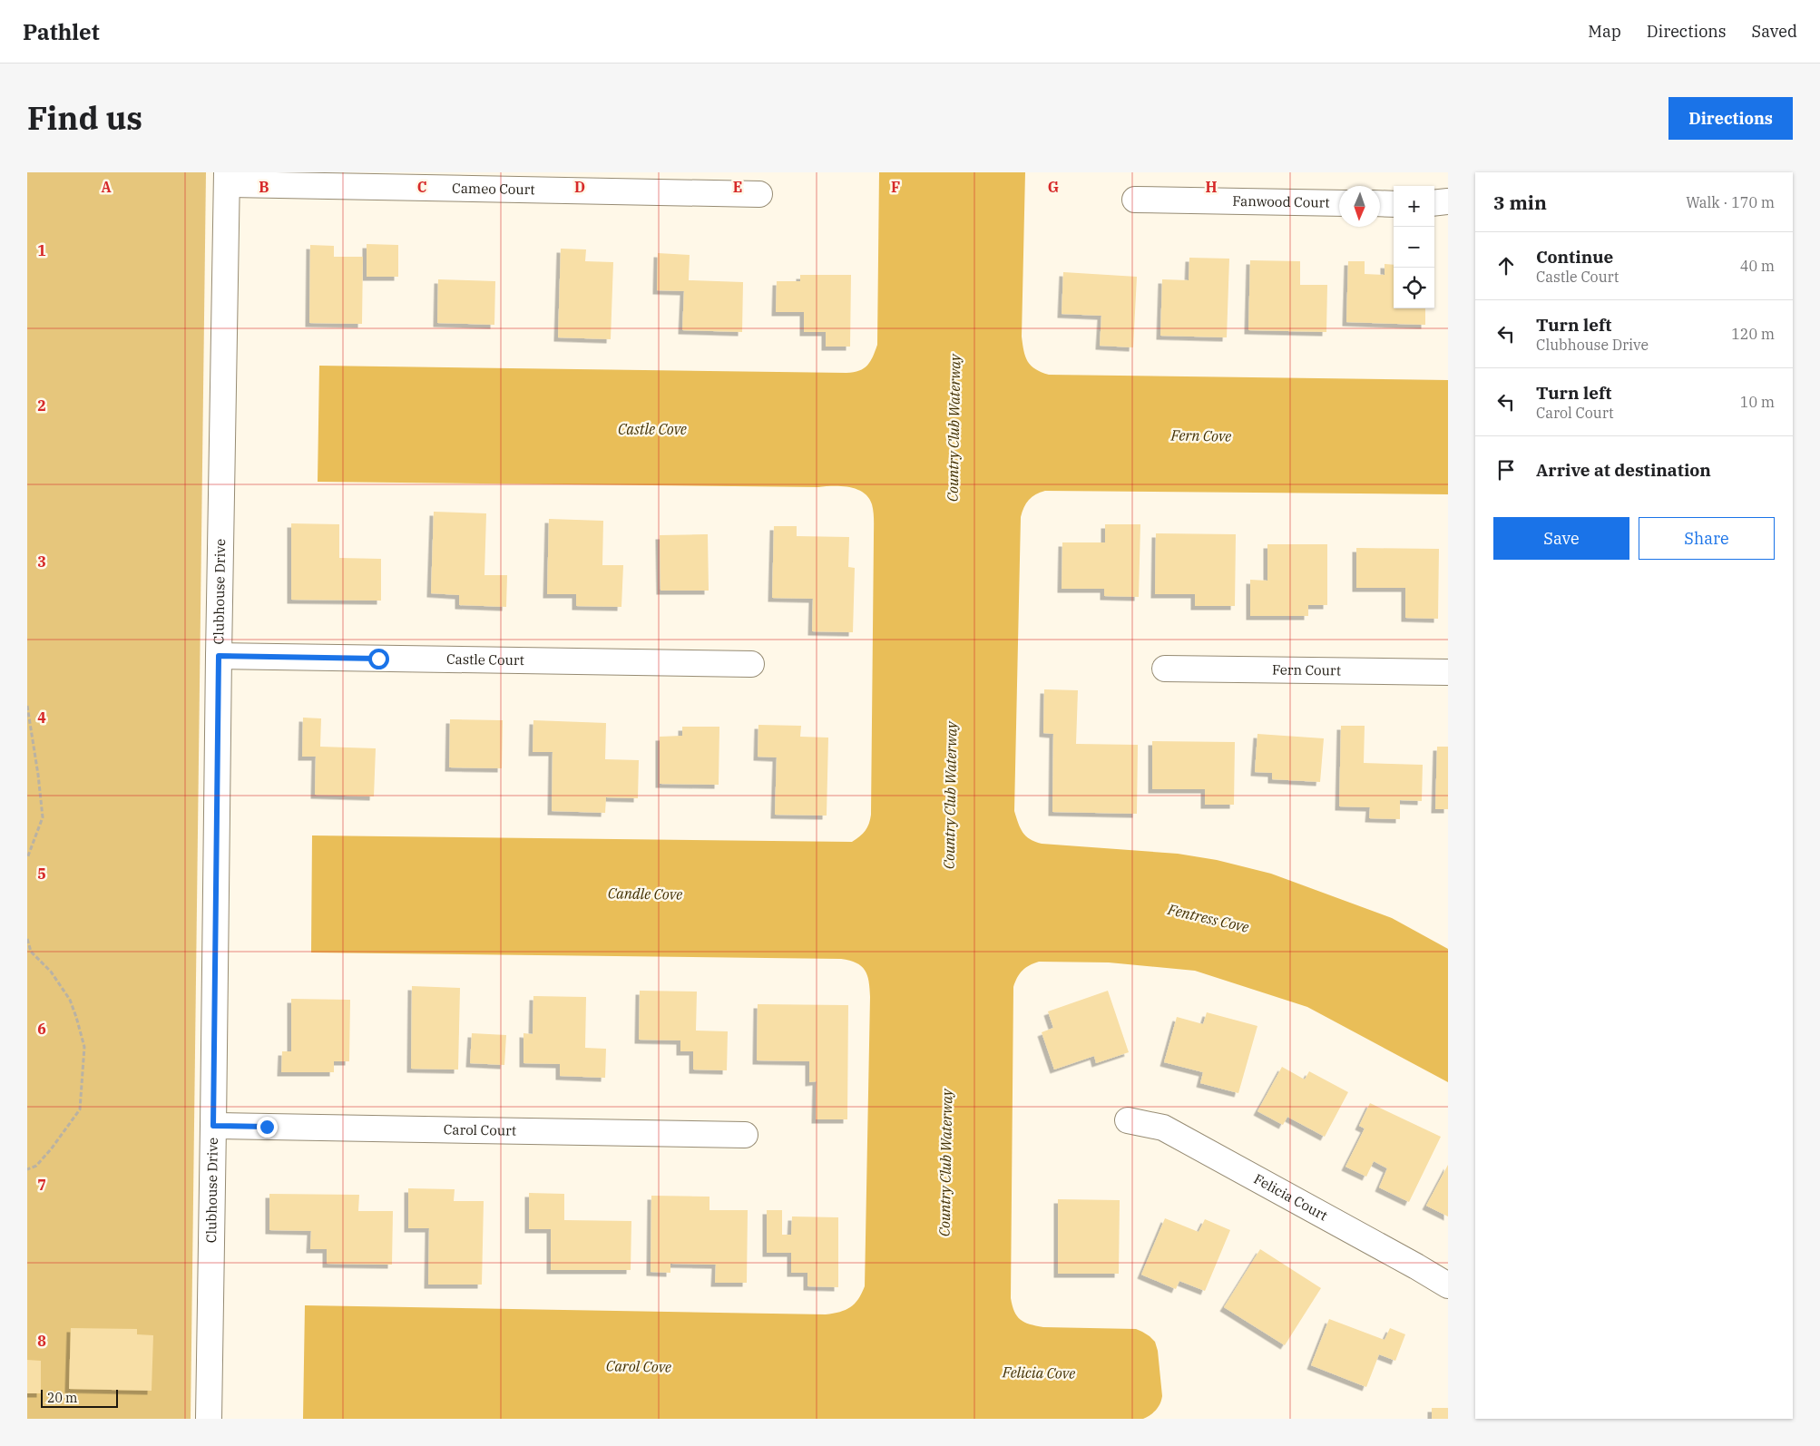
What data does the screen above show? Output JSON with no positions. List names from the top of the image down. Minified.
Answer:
{"streets":{"street":["Cameo Court","Fanwood Court","Clubhouse Drive","Castle Court","Fern Court","Carol Court","Felicia Court"]},"crossings":[["Cameo Court","Clubhouse Drive"],["Clubhouse Drive","Castle Court"],["Clubhouse Drive","Carol Court"]],"water":["Country Club Waterway","Castle Cove","Fern Cove","Candle Cove","Fentress Cove","Carol Cove","Felicia Cove"],"scale_bar":"20 m","north":"bottom","page":{"header":"Pathlet","nav":["Map","Directions","Saved"],"title":"Find us","buttons":["Directions",["Save","Share"]],"heading":["3 min","Walk · 170 m"],"map_buttons":["+","−"],"list":[["Continue","Castle Court","40 m"],["Turn left","Clubhouse Drive","120 m"],["Turn left","Carol Court","10 m"],"Arrive at destination"],"scale":"20 m"},"grid":{"columns":["A","B","C","D","E","F","G","H"],"rows":["1","2","3","4","5","6","7","8"]}}
